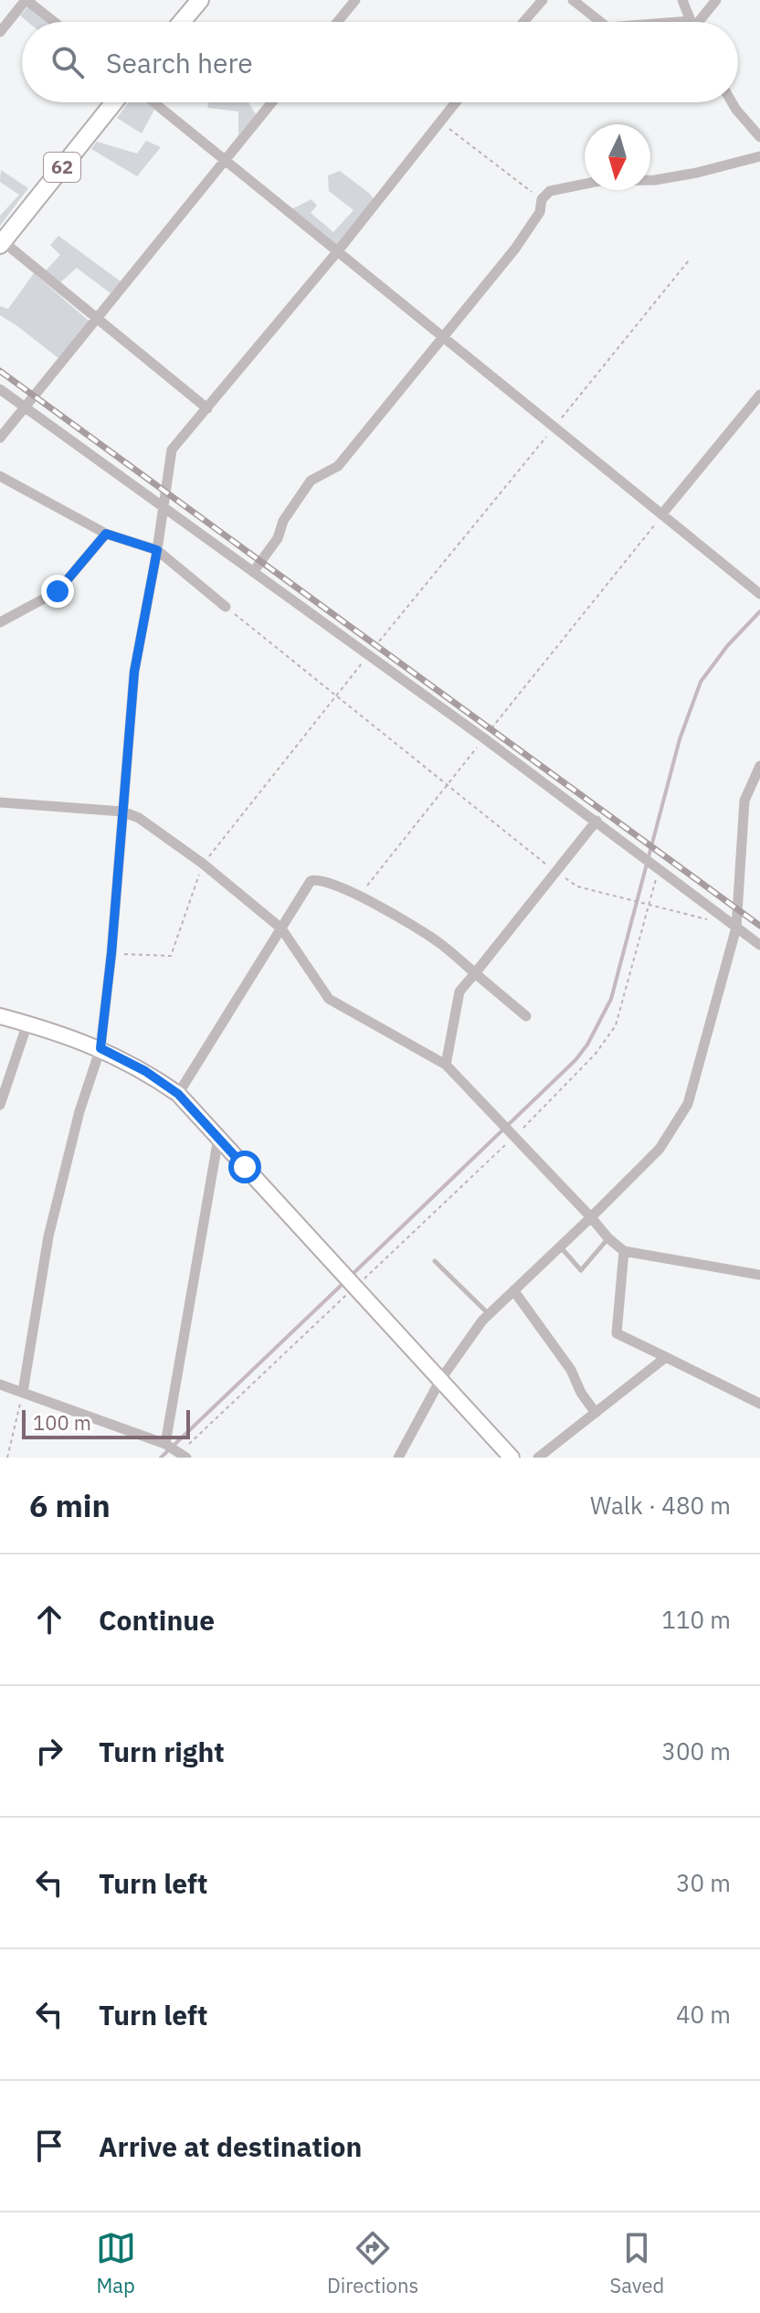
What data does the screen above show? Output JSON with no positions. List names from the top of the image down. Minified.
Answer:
{"streets":{"main road":["62"]},"scale_bar":"100 m","north":"bottom","page":{"search":"Search here","scale":"100 m","heading":["6 min","Walk · 480 m"],"list":[["Continue","110 m"],["Turn right","300 m"],["Turn left","30 m"],["Turn left","40 m"],"Arrive at destination"],"nav":["Map","Directions","Saved"]}}
